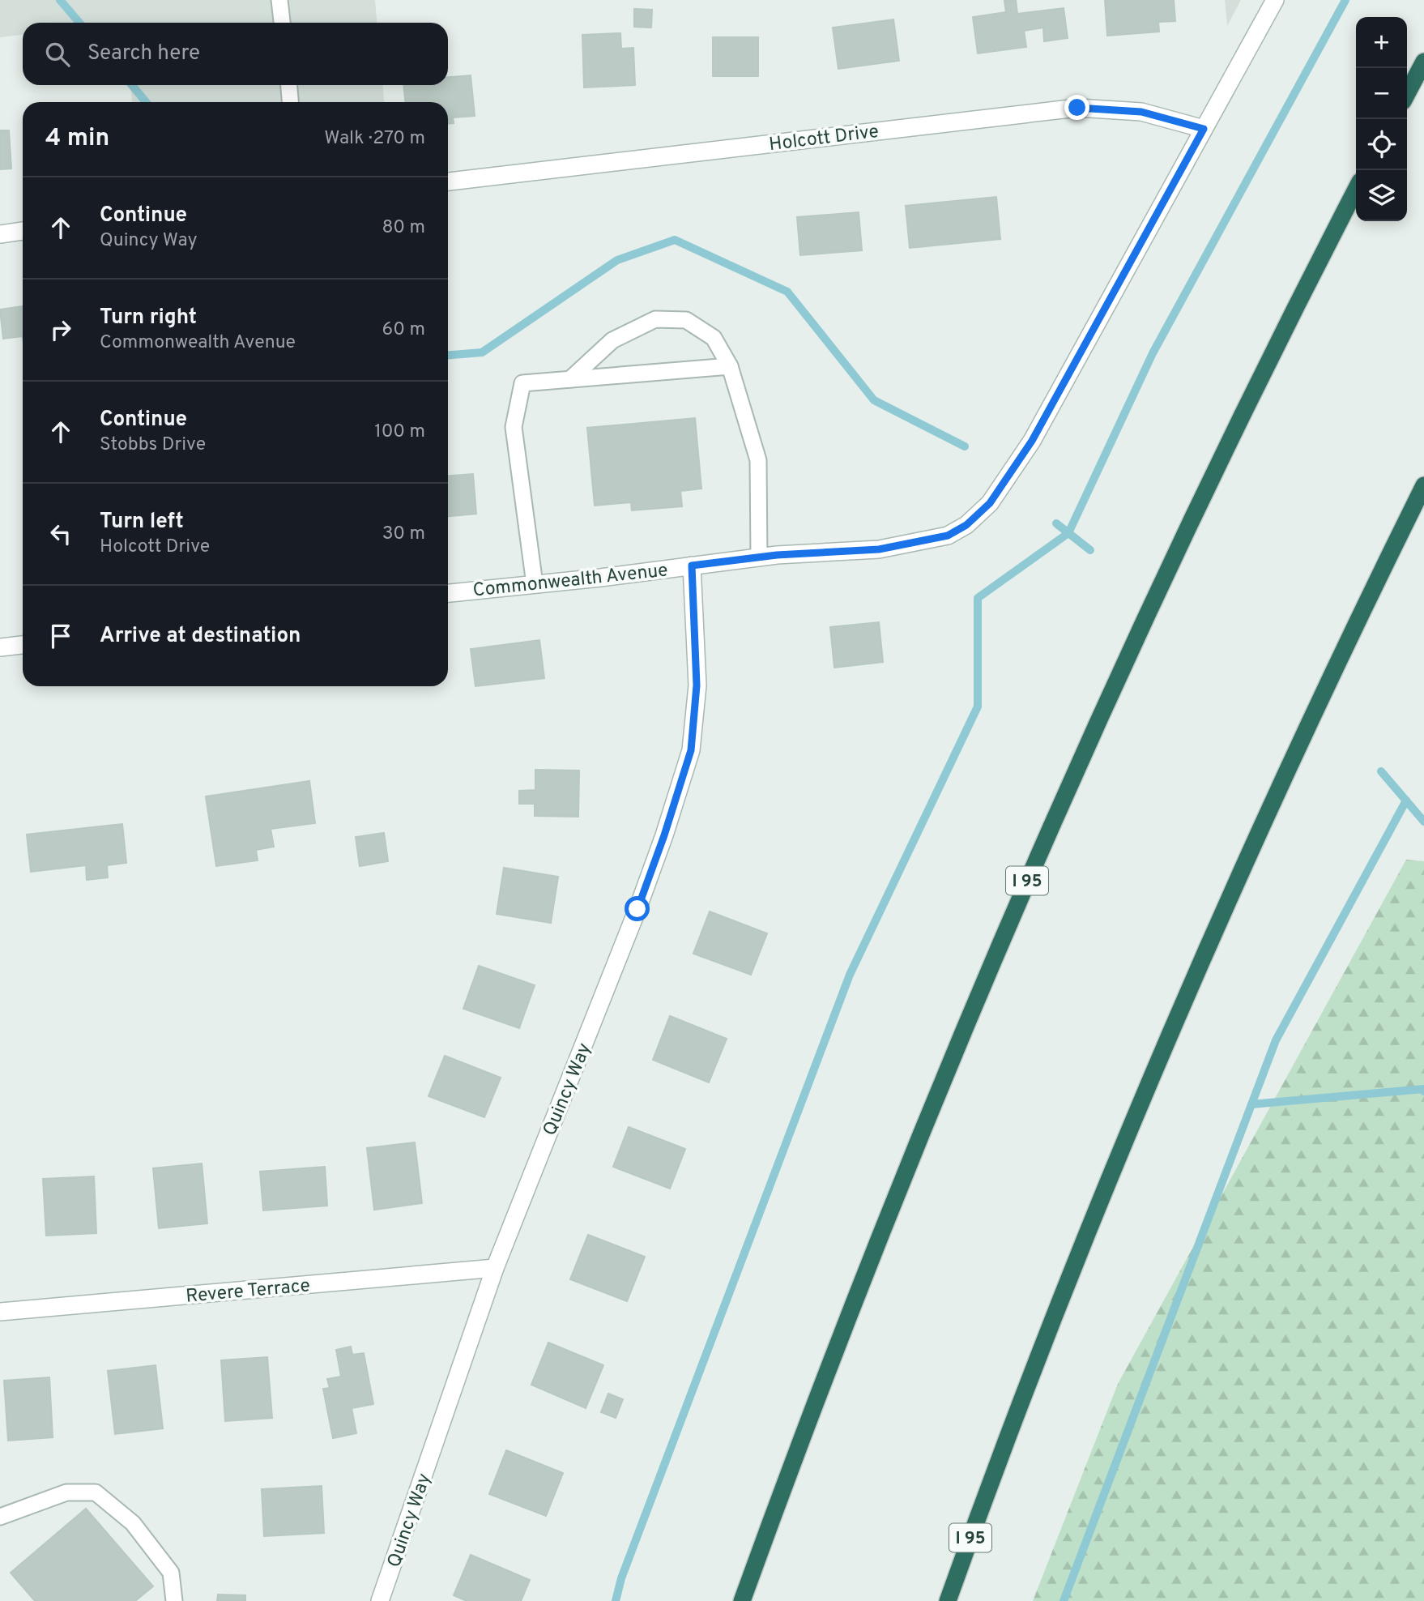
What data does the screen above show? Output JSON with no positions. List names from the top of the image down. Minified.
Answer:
{"streets":{"highway":["I 95"],"street":["Holcott Drive","Commonwealth Avenue","Quincy Way","Revere Terrace"]},"crossings":[["Holcott Drive","Commonwealth Avenue"],["Commonwealth Avenue","Quincy Way"],["Quincy Way","Revere Terrace"]],"page":{"map_buttons":["+","−"],"search":"Search here","heading":["4 min","Walk · 270 m"],"list":[["Continue","Quincy Way","80 m"],["Turn right","Commonwealth Avenue","60 m"],["Continue","Stobbs Drive","100 m"],["Turn left","Holcott Drive","30 m"],"Arrive at destination"]}}
